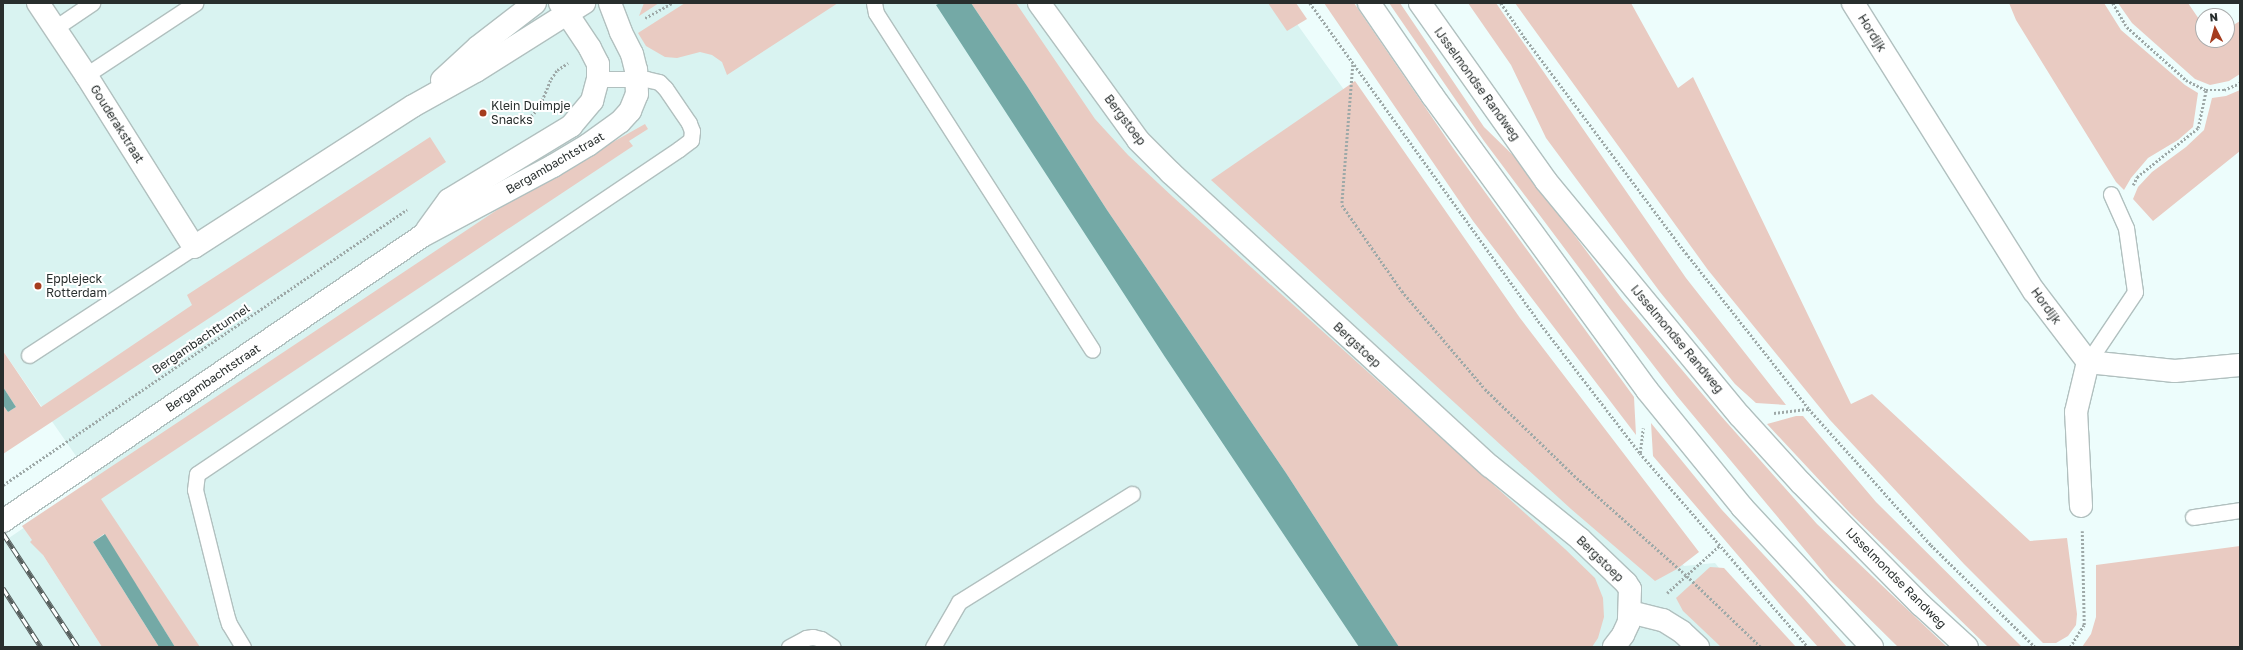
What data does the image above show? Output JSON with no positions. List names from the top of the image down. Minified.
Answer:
{"streets":{"street":["Hordijk","IJsselmondse Randweg","Bergstoep","Gouderakstraat","Bergambachtstraat"],"path":["Bergambachttunnel"]},"crossings":[["Gouderakstraat","Bergambachtstraat"]],"places":["Klein Duimpje Snacks","Epplejeck Rotterdam"],"north":"top"}
